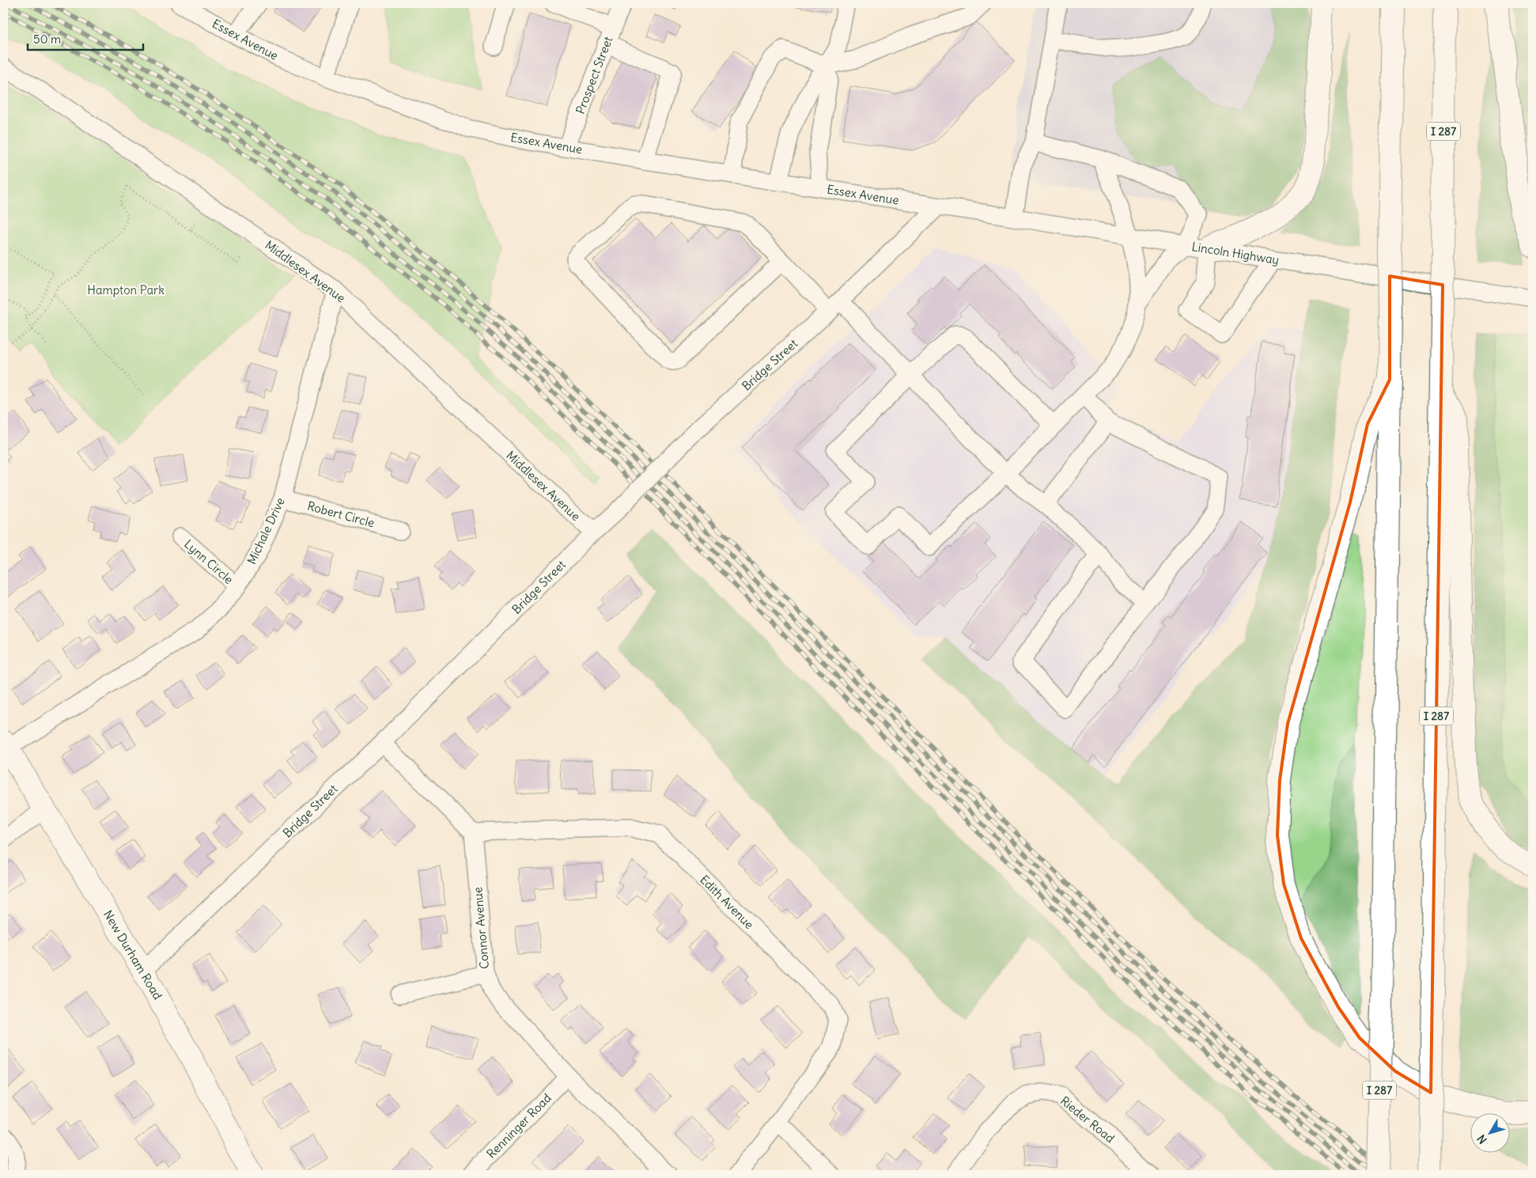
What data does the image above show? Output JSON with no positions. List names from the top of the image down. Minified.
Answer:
{"streets":{"main road":["I 287","New Durham Road"],"street":["Essex Avenue","Prospect Street","Lincoln Highway","Middlesex Avenue","Bridge Street","Robert Circle","Michale Drive","Lynn Circle","Edith Avenue","Connor Avenue","Rieder Road","Renninger Road"]},"crossings":[["Essex Avenue","Prospect Street"],["Essex Avenue","Lincoln Highway"],["Essex Avenue","Bridge Street"],["Lincoln Highway","Bridge Street"],["Middlesex Avenue","Bridge Street"],["Middlesex Avenue","Michale Drive"],["Bridge Street","New Durham Road"],["Robert Circle","Michale Drive"],["Michale Drive","Lynn Circle"],["Michale Drive","New Durham Road"],["Edith Avenue","Connor Avenue"],["Connor Avenue","Renninger Road"]],"parks":["Hampton Park"],"scale_bar":"50 m","north":"bottom left"}
